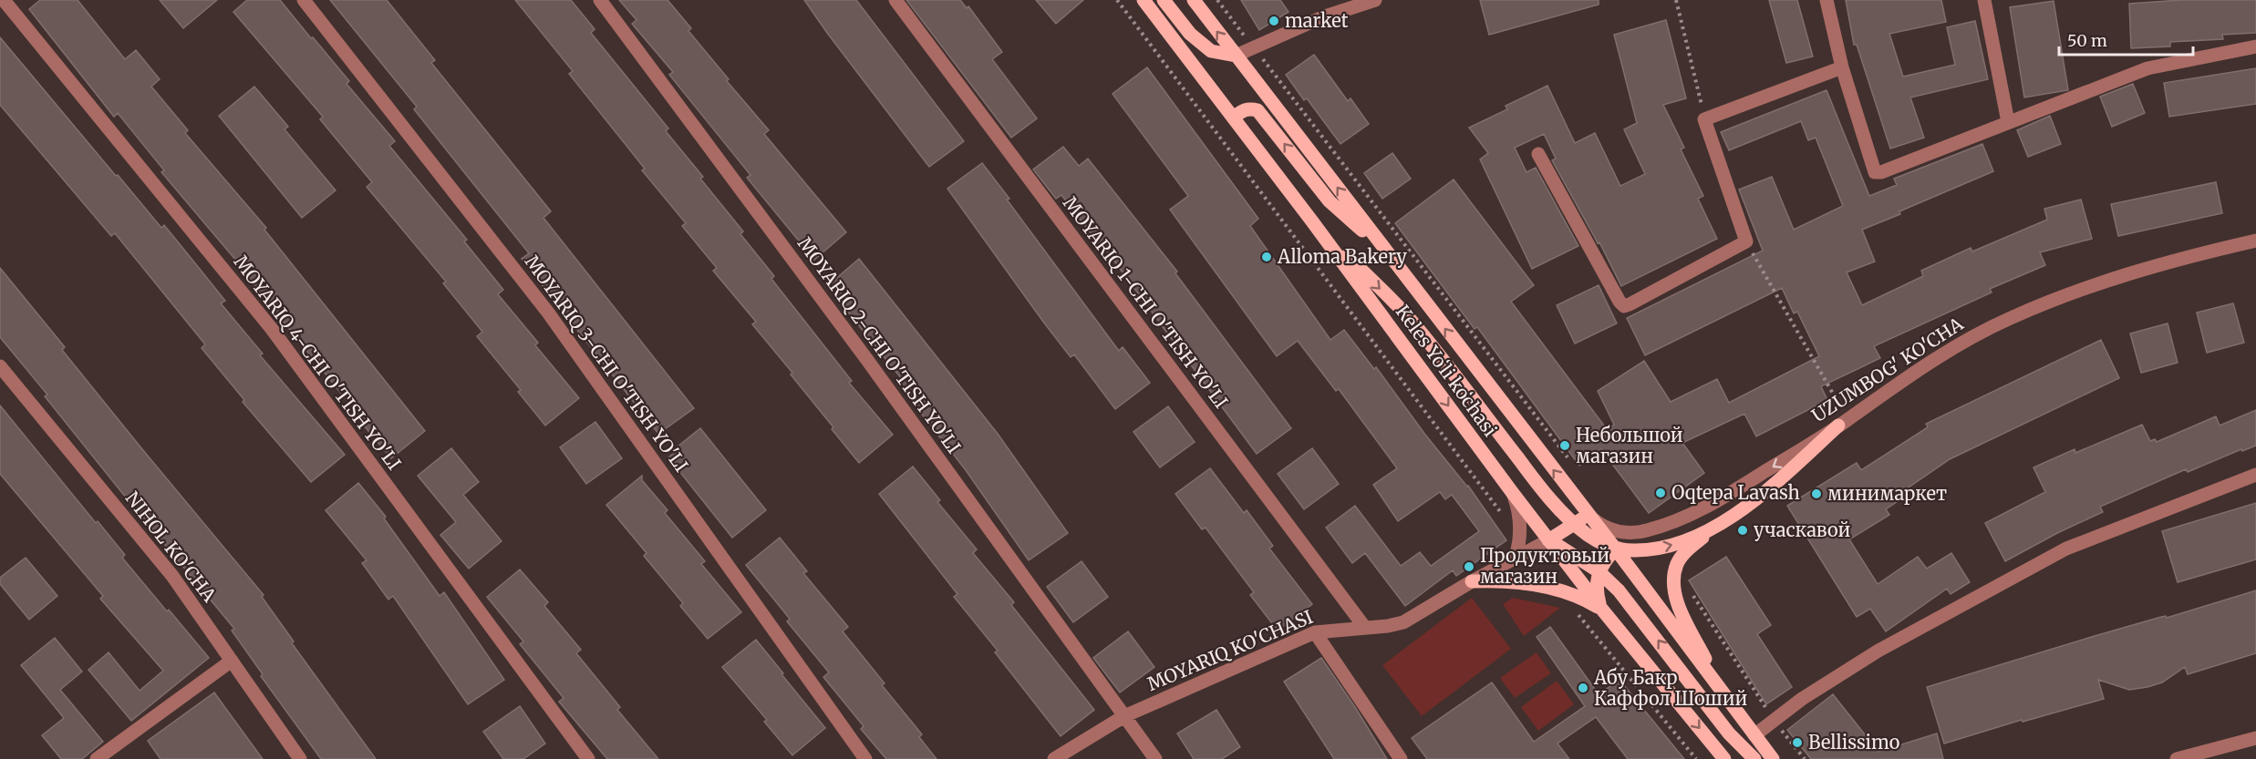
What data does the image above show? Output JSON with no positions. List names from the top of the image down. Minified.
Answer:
{"streets":{"main road":["UZUMBOG' KO'CHA","Keles Yoʻli koʻchasi"],"street":["MOYARIQ 1-CHI O'TISH YO'LI","MOYARIQ 2-CHI O'TISH YO'LI","MOYARIQ 4-CHI O'TISH YO'LI","MOYARIQ 3-CHI O'TISH YO'LI","NIHOL KO'CHA","MOYARIQ KO'CHASI"]},"crossings":[["MOYARIQ 1-CHI O'TISH YO'LI","MOYARIQ KO'CHASI"],["MOYARIQ 2-CHI O'TISH YO'LI","MOYARIQ KO'CHASI"],["UZUMBOG' KO'CHA","Keles Yoʻli koʻchasi"],["Keles Yoʻli koʻchasi","MOYARIQ KO'CHASI"]],"places":["market","Alloma Bakery","Небольшой магазин","Oqtepa Lavash","минимаркет","учаскавой","Продуктовый магазин","Абу Бакр Каффол Шоший","Bellissimo"],"scale_bar":"50 m"}
